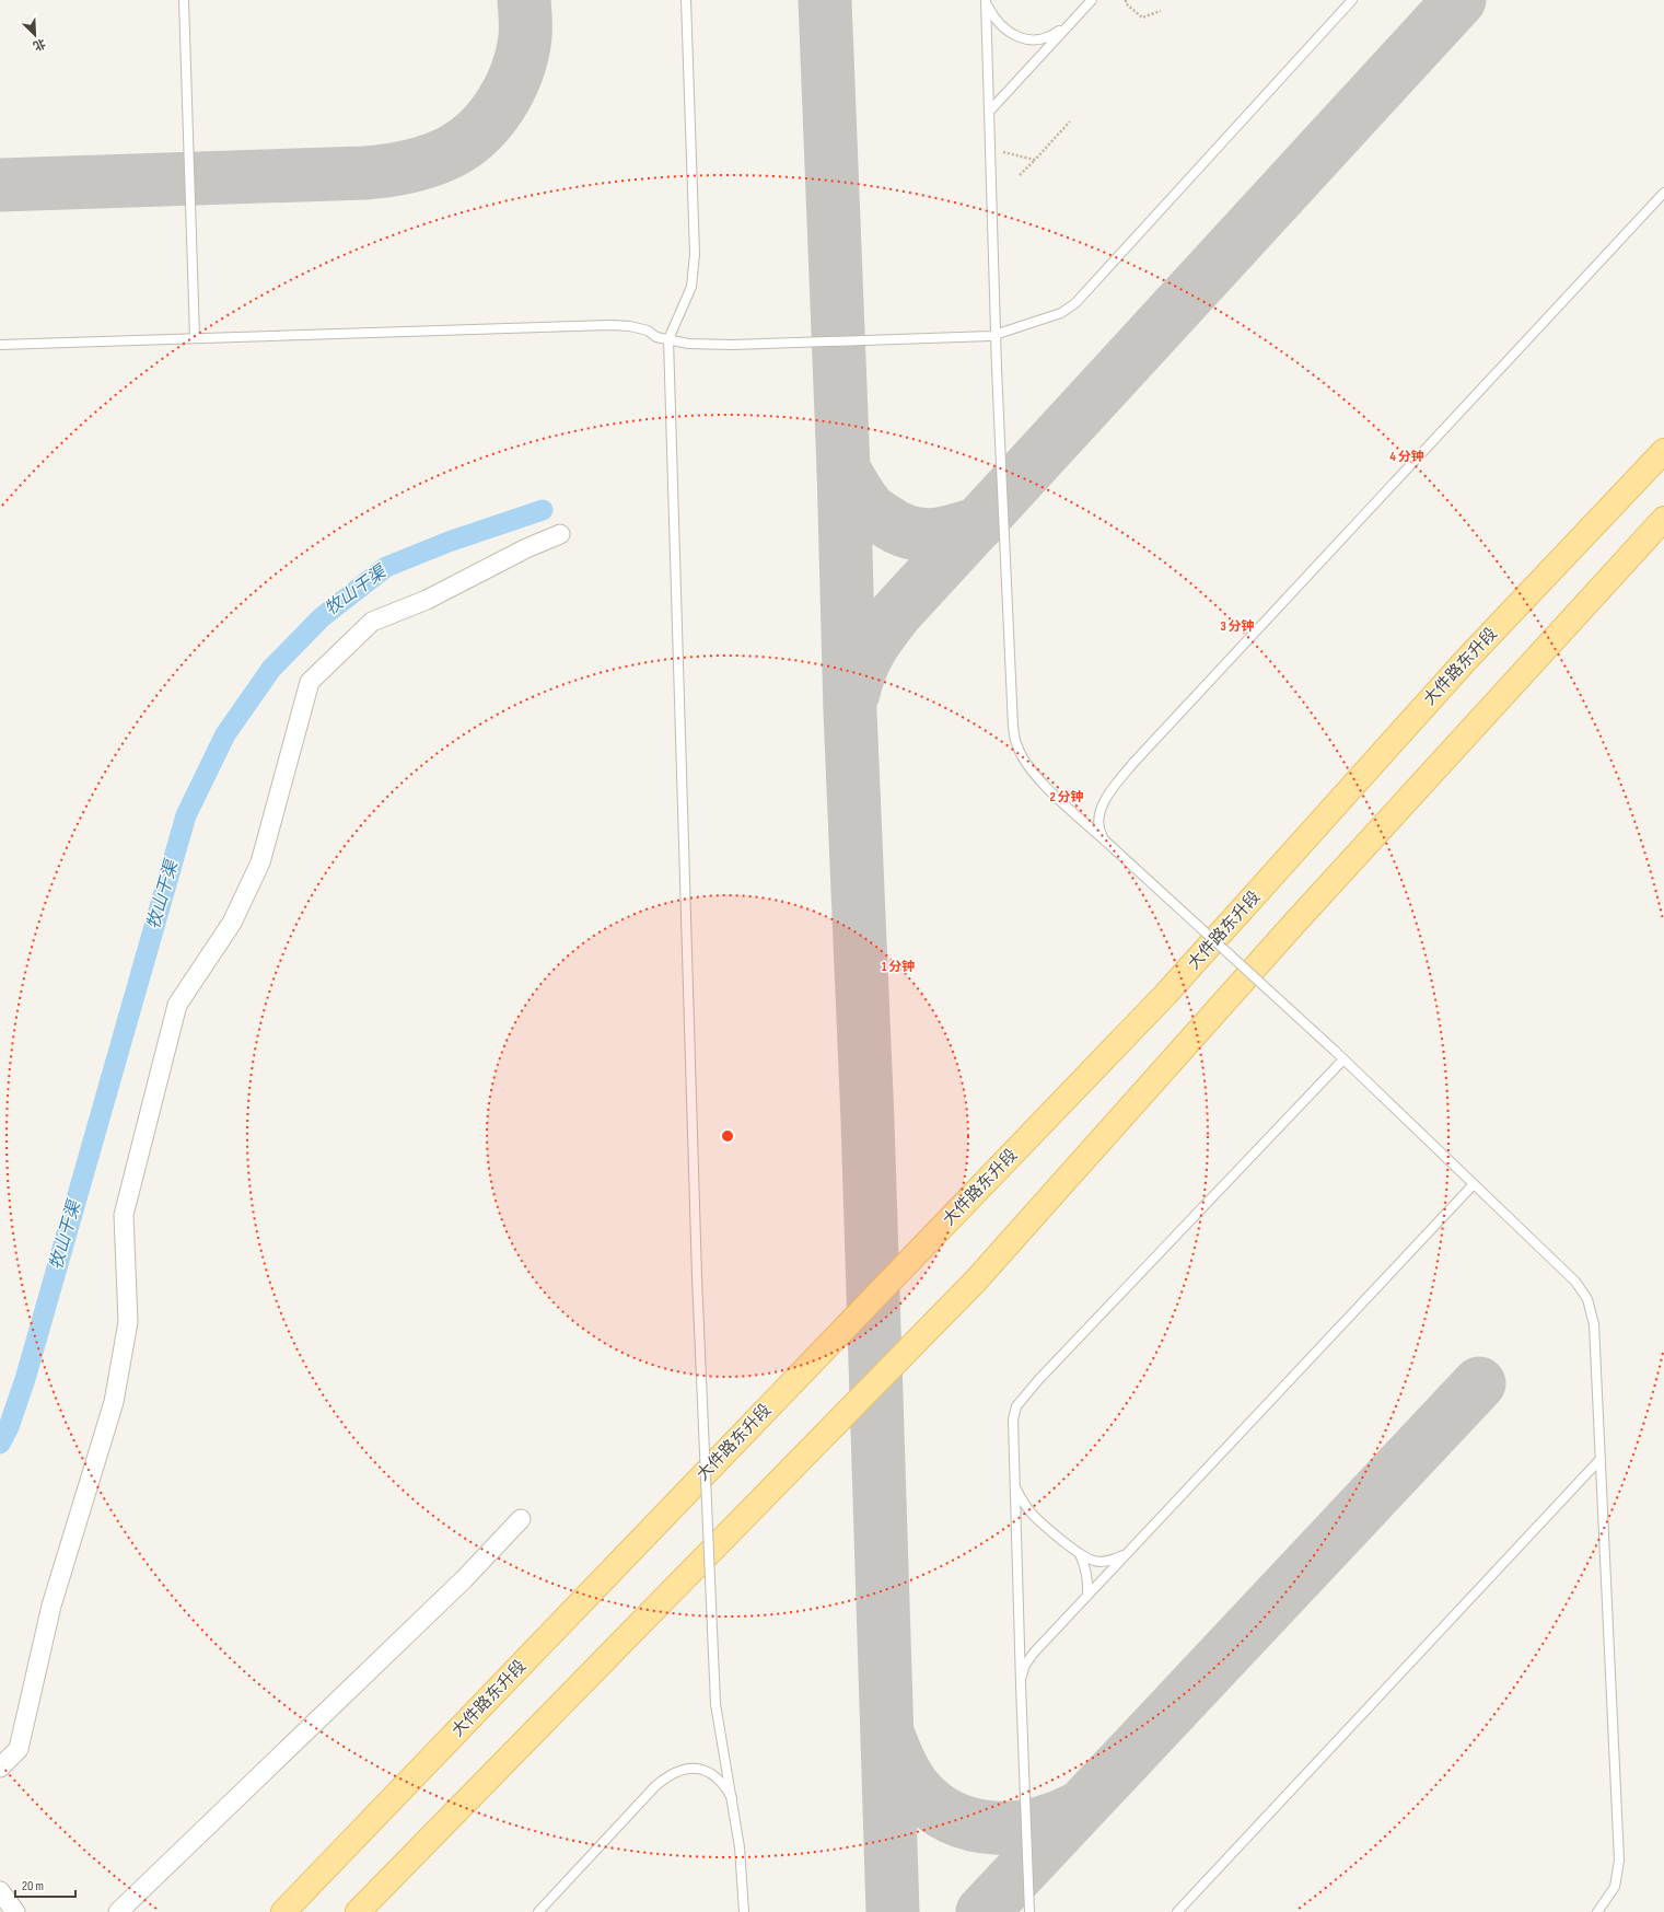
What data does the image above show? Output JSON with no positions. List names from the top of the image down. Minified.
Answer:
{"streets":{"main road":["大件路东升段"]},"water":["牧山干渠"],"scale_bar":"20 m","north":"bottom right","rings":["4 分钟","3 分钟","2 分钟","1 分钟"]}
